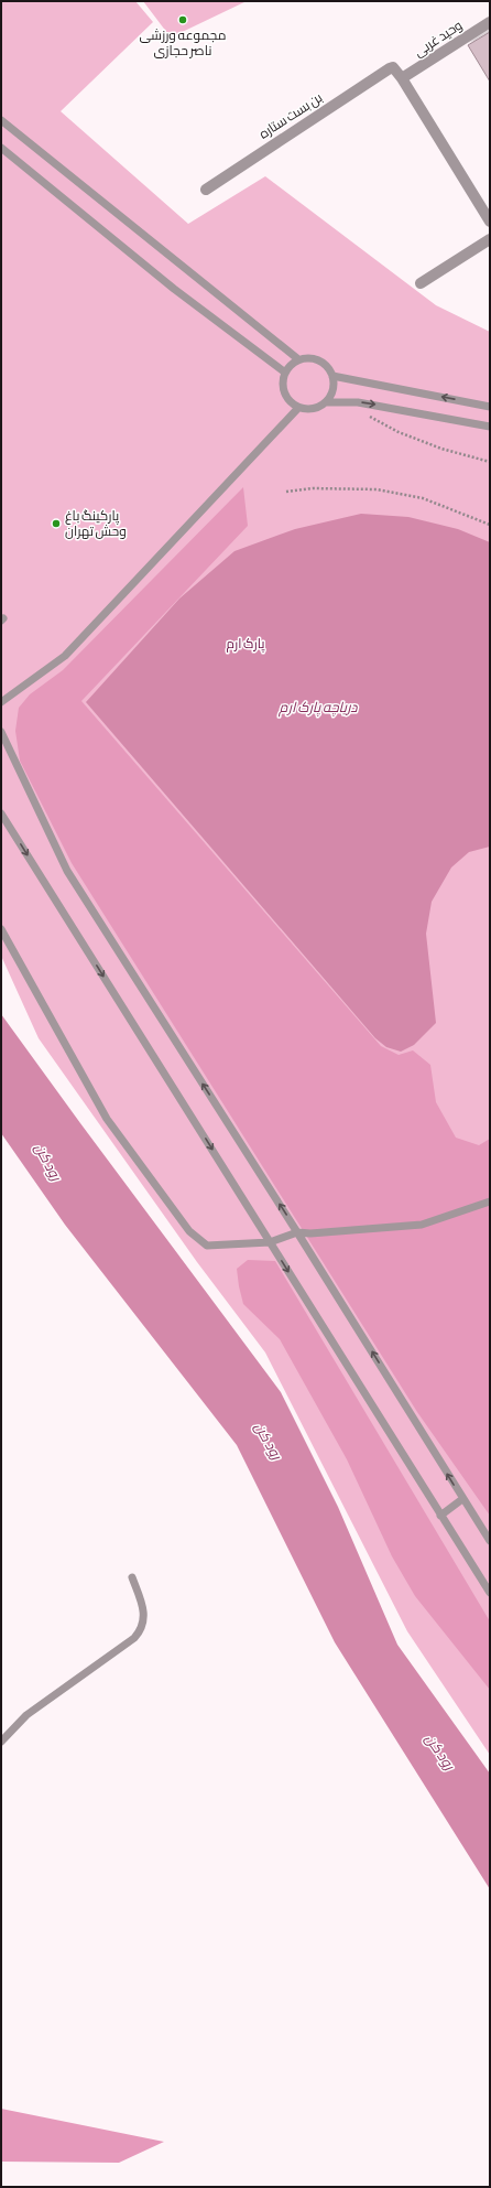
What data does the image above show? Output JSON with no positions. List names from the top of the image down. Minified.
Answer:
{"streets":{"street":["وحید غربی","بن بست ستاره"]},"crossings":[["وحید غربی","بن بست ستاره"]],"water":["دریاچه پارک ارم","رود کن"],"parks":["پارک ارم"],"places":["مجموعه ورزشی ناصر حجازی","پارکینگ باغ وحش تهران"]}
